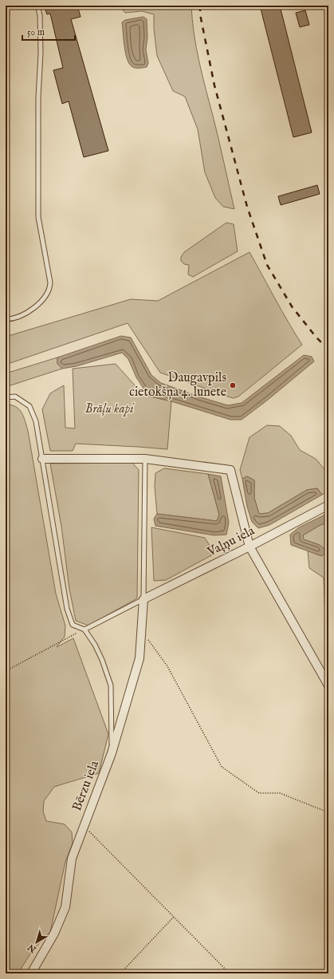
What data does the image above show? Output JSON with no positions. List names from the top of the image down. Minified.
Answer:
{"streets":{"street":["Vaļņu iela","Bērzu iela"]},"crossings":[["Vaļņu iela","Bērzu iela"]],"parks":["Brāļu kapi"],"places":["Daugavpils cietokšņa 4. lunete"],"scale_bar":"50 m","north":"bottom left"}
